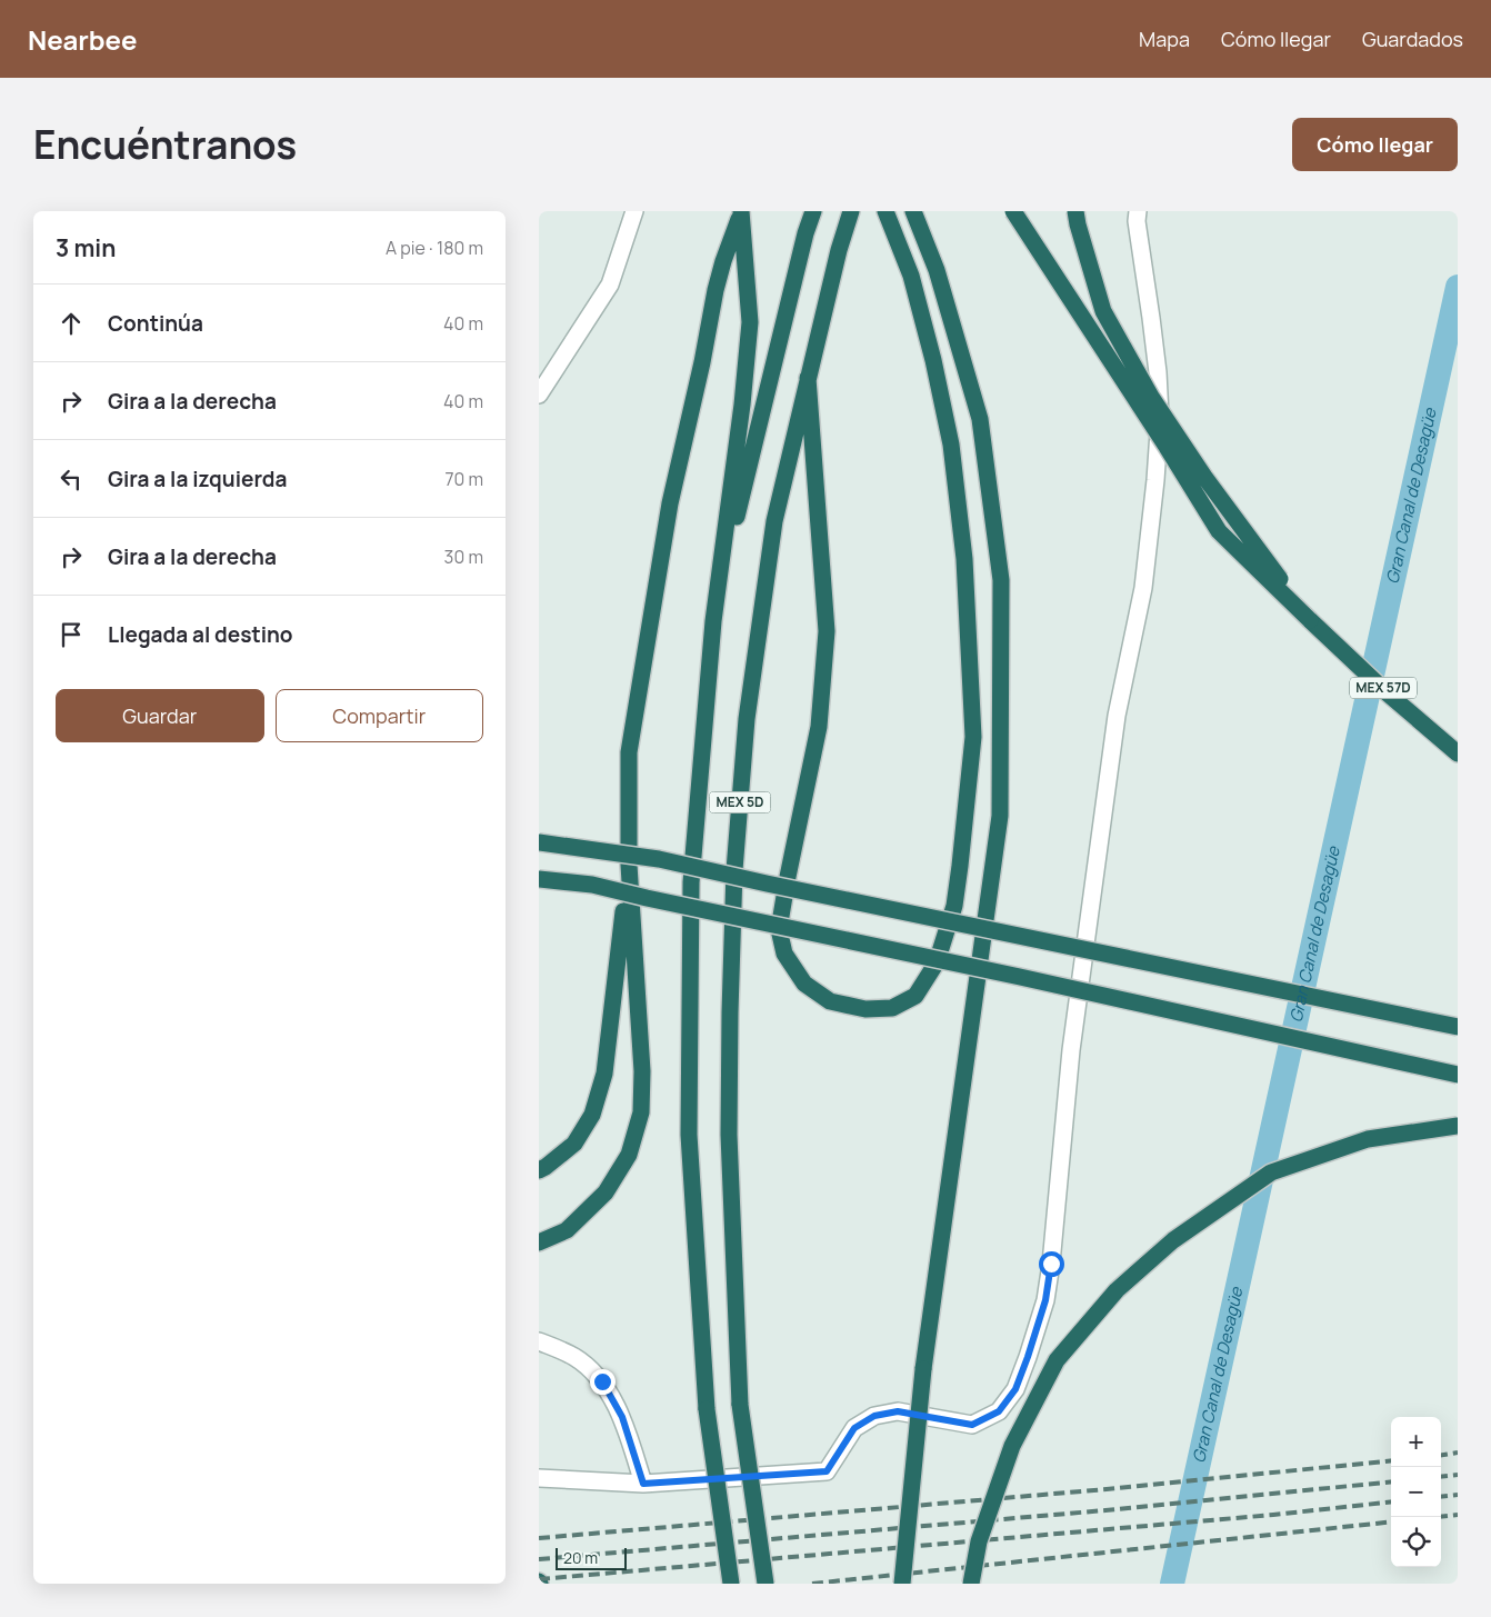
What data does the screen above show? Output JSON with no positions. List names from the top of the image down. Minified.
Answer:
{"streets":{"highway":["MEX 57D","MEX 5D"]},"water":["Gran Canal de Desagüe"],"scale_bar":"20 m","page":{"header":"Nearbee","nav":["Mapa","Cómo llegar","Guardados"],"title":"Encuéntranos","buttons":["Cómo llegar",["Guardar","Compartir"]],"heading":["3 min","A pie · 180 m"],"list":[["Continúa","40 m"],["Gira a la derecha","40 m"],["Gira a la izquierda","70 m"],["Gira a la derecha","30 m"],"Llegada al destino"],"map_buttons":["+","−"],"scale":"20 m"}}
